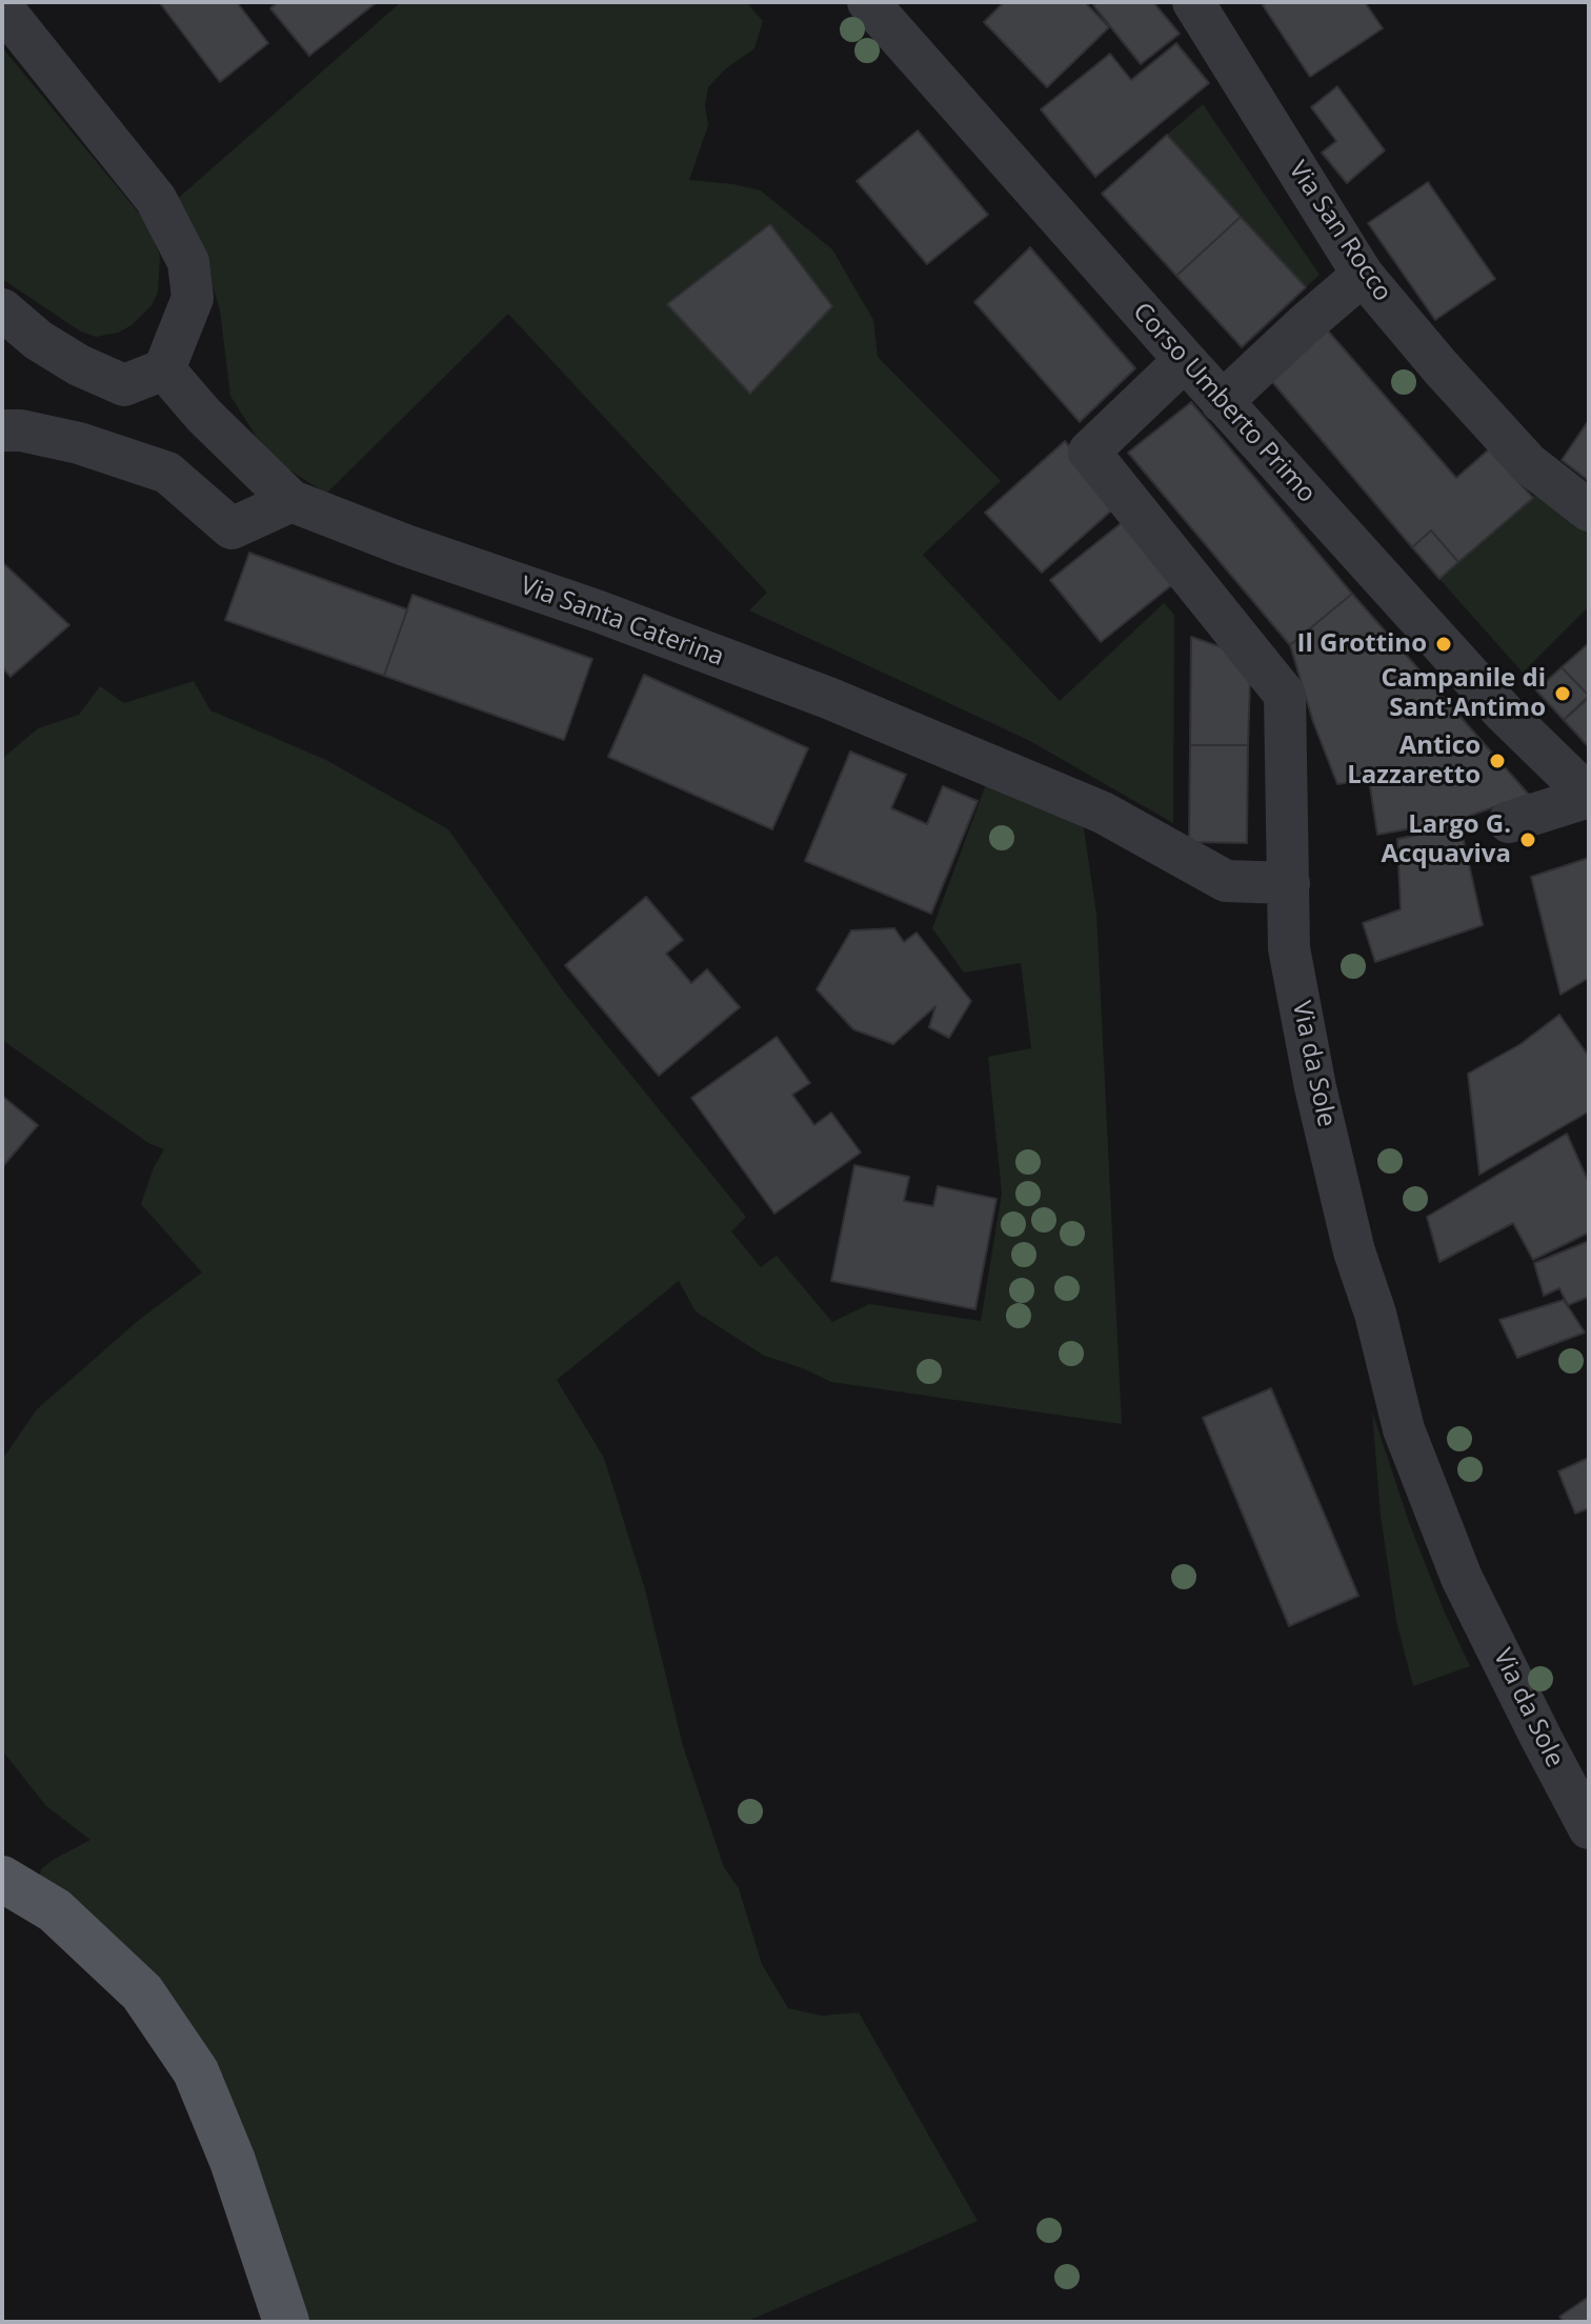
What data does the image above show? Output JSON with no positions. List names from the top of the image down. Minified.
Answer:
{"streets":{"street":["Via San Rocco","Corso Umberto Primo","Via Santa Caterina","Via da Sole"]},"crossings":[["Corso Umberto Primo","Via da Sole"],["Via Santa Caterina","Via da Sole"]],"places":["Il Grottino","Campanile di Sant'Antimo","Antico Lazzaretto","Largo G. Acquaviva"]}
